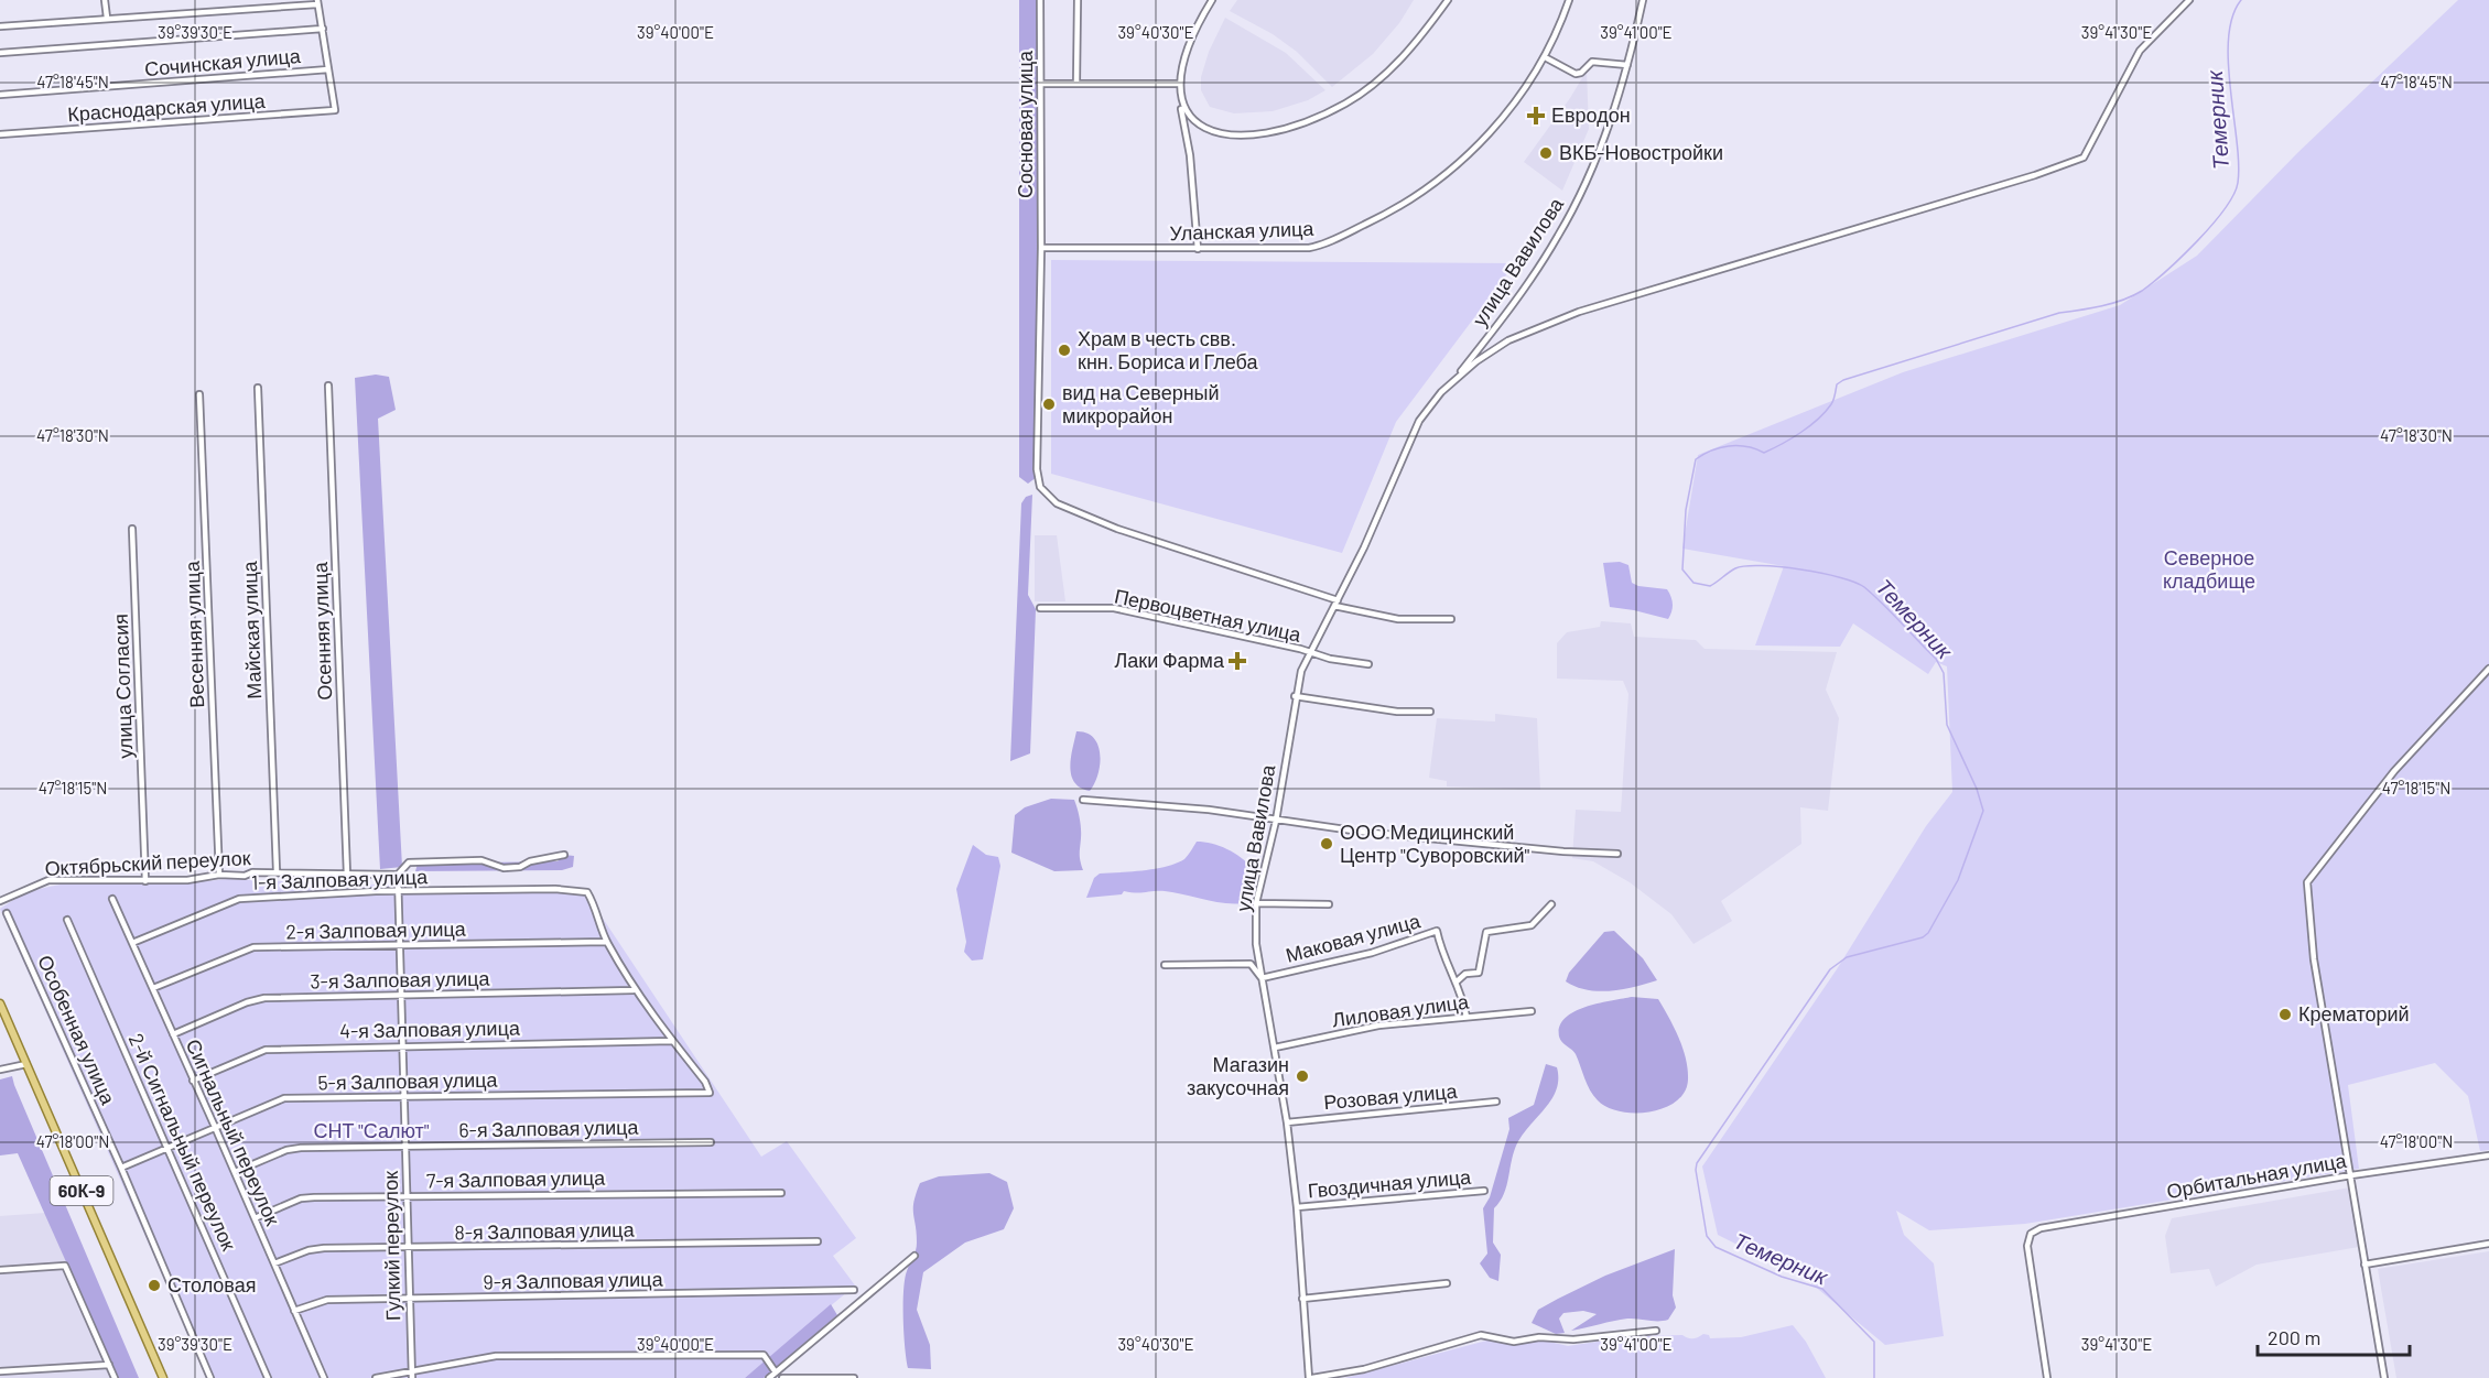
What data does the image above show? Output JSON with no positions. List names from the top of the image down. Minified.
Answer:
{"streets":{"main road":["60К-9"],"street":["Сочинская улица","Краснодарская улица","Сосновая улица","Уланская улица","улица Вавилова","Первоцветная улица","Майская улица","Осенняя улица","Весенняя улица","улица Согласия","Октябрьский переулок","1-я Залповая улица","2-я Залповая улица","Маковая улица","3-я Залповая улица","Лиловая улица","Особенная улица","4-я Залповая улица","5-я Залповая улица","Розовая улица","6-я Залповая улица","Сигнальный переулок","2-й Сигнальный переулок","Орбитальная улица","7-я Залповая улица","Гвоздичная улица","8-я Залповая улица","Гулкий переулок","9-я Залповая улица"]},"crossings":[["Сочинская улица","Краснодарская улица"],["Сосновая улица","Уланская улица"],["Сосновая улица","улица Вавилова"],["улица Вавилова","Первоцветная улица"],["улица Вавилова","Маковая улица"],["улица Вавилова","Лиловая улица"],["улица Вавилова","Розовая улица"],["улица Вавилова","Гвоздичная улица"],["Майская улица","Октябрьский переулок"],["Осенняя улица","Октябрьский переулок"],["Весенняя улица","Октябрьский переулок"],["улица Согласия","Октябрьский переулок"],["Октябрьский переулок","Гулкий переулок"],["1-я Залповая улица","2-я Залповая улица"],["1-я Залповая улица","Сигнальный переулок"],["1-я Залповая улица","Гулкий переулок"],["2-я Залповая улица","Сигнальный переулок"],["2-я Залповая улица","Гулкий переулок"],["Маковая улица","Лиловая улица"],["3-я Залповая улица","Сигнальный переулок"],["3-я Залповая улица","Гулкий переулок"],["Особенная улица","5-я Залповая улица"],["4-я Залповая улица","5-я Залповая улица"],["4-я Залповая улица","Сигнальный переулок"],["4-я Залповая улица","Гулкий переулок"],["5-я Залповая улица","Сигнальный переулок"],["5-я Залповая улица","2-й Сигнальный переулок"],["5-я Залповая улица","Гулкий переулок"],["6-я Залповая улица","Сигнальный переулок"],["6-я Залповая улица","Гулкий переулок"],["Сигнальный переулок","7-я Залповая улица"],["Сигнальный переулок","8-я Залповая улица"],["Сигнальный переулок","9-я Залповая улица"],["7-я Залповая улица","Гулкий переулок"],["8-я Залповая улица","Гулкий переулок"],["Гулкий переулок","9-я Залповая улица"]],"water":["Темерник"],"parks":["Северное кладбище","СНТ \"Салют\""],"places":{"health":["Евродон","Лаки Фарма"],"other":["ВКБ-Новостройки","Храм в честь свв. кнн. Бориса и Глеба","вид на Северный микрорайон","ООО Медицинский Центр \"Суворовский\"","Крематорий","Магазин закусочная","Столовая"]},"scale_bar":"200 m","coordinates":["39°39'30\"E","39°40'00\"E","39°40'30\"E","39°41'00\"E","39°41'30\"E","47°18'45\"N","47°18'30\"N","47°18'15\"N","47°18'00\"N"]}
